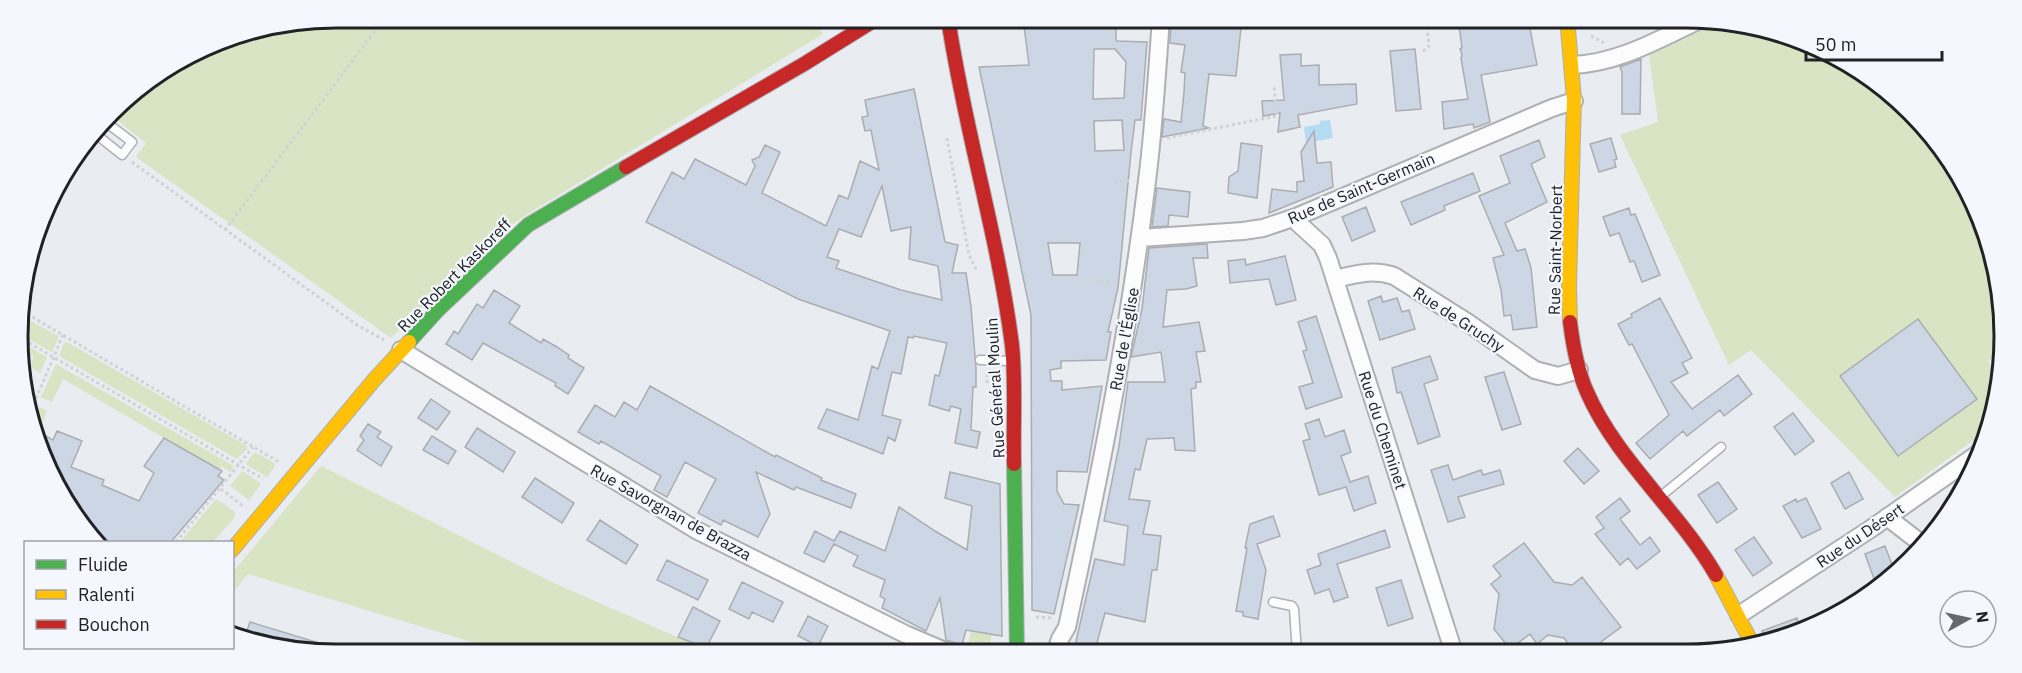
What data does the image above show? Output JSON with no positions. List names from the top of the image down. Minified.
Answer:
{"streets":{"street":["Rue de Saint-Germain","Rue Saint-Norbert","Rue Robert Kaskoreff","Rue de Gruchy","Rue de l'Église","Rue Général Moulin","Rue du Cheminet","Rue Savorgnan de Brazza","Rue du Désert"]},"crossings":[["Rue de Saint-Germain","Rue Saint-Norbert"],["Rue de Saint-Germain","Rue de l'Église"],["Rue de Saint-Germain","Rue du Cheminet"],["Rue Saint-Norbert","Rue de Gruchy"],["Rue Saint-Norbert","Rue du Désert"],["Rue Robert Kaskoreff","Rue Savorgnan de Brazza"],["Rue de Gruchy","Rue du Cheminet"]],"legend":["Fluide","Ralenti","Bouchon"],"scale_bar":"50 m","north":"right"}
